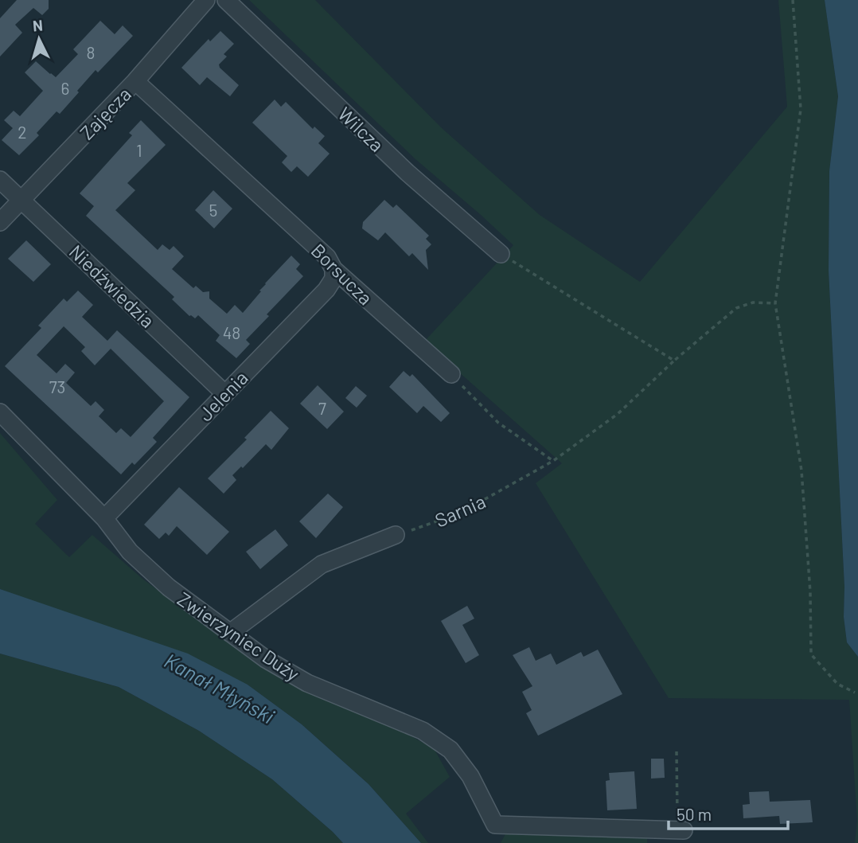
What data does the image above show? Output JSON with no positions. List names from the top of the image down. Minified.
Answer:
{"streets":{"street":["Zajęcza","Wilcza","Borsucza","Niedźwiedzia","Jelenia","Zwierzyniec Duży"],"path":["Sarnia"]},"crossings":[["Zajęcza","Borsucza"],["Zajęcza","Niedźwiedzia"],["Borsucza","Jelenia"],["Niedźwiedzia","Jelenia"],["Jelenia","Zwierzyniec Duży"]],"water":["Kanał Młyński"],"house_numbers":["8","6","2","1","5","48","73","7"],"scale_bar":"50 m","north":"top"}
